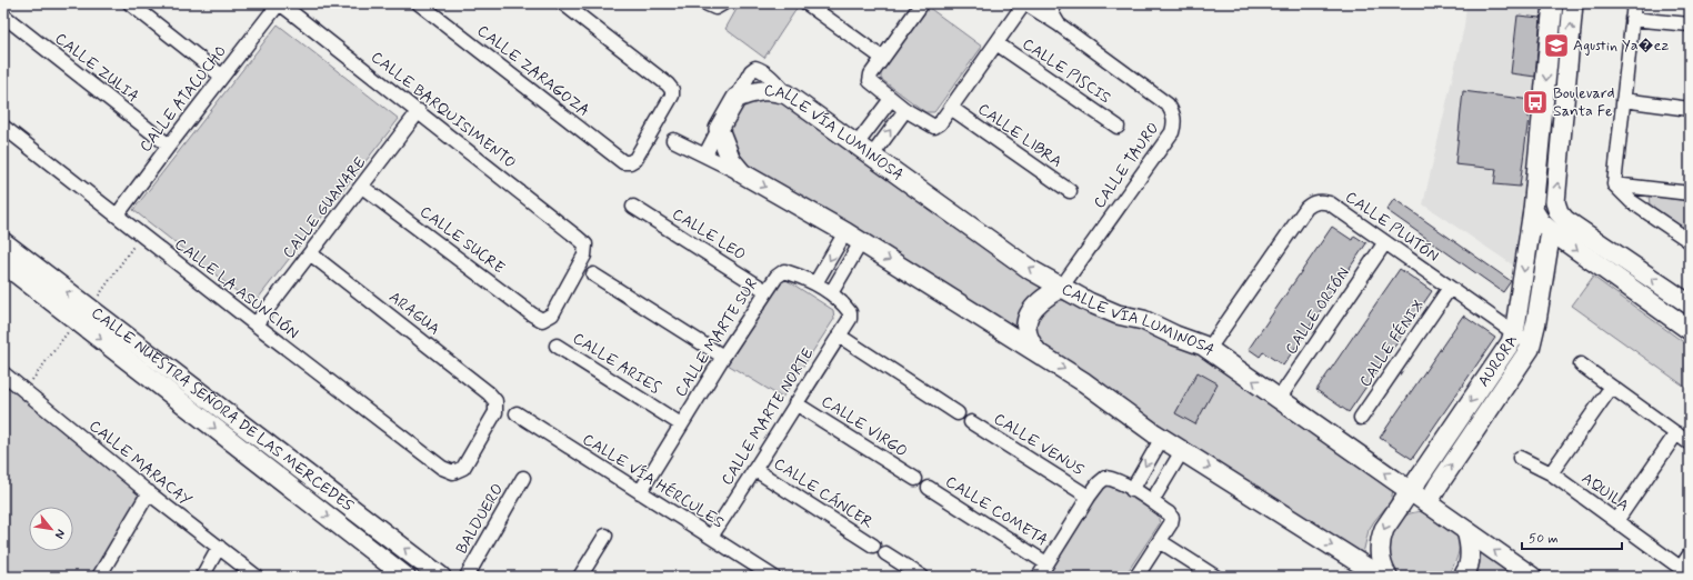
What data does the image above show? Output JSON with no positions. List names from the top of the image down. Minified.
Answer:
{"streets":{"street":["CALLE ZULIA","CALLE ZARAGOZA","CALLE PISCIS","CALLE ATACUCHO","CALLE BARQUISIMENTO","CALLE LIBRA","CALLE VÍA LUMINOSA","CALLE TAURO","CALLE GUANARE","CALLE PLUTÓN","CALLE LEO","CALLE SUCRE","CALLE LA ASUNCIÓN","CALLE ORIÓN","ARAGUA","CALLE MARTE SUR","CALLE FÉNIX","AURORA","CALLE ARIES","CALLE NUESTRA SEÑORA DE LAS MERCEDES","CALLE MARTE NORTE","CALLE VIRGO","CALLE VENUS","CALLE MARACAY","CALLE VÍA HÉRCULES","AQUILA","CALLE CÁNCER","CALLE COMETA","BALDUERO"]},"crossings":[["CALLE ZULIA","CALLE ATACUCHO"],["CALLE ATACUCHO","CALLE BARQUISIMENTO"],["CALLE ATACUCHO","CALLE LA ASUNCIÓN"],["CALLE BARQUISIMENTO","CALLE GUANARE"],["CALLE BARQUISIMENTO","CALLE SUCRE"],["CALLE VÍA LUMINOSA","CALLE TAURO"],["CALLE VÍA LUMINOSA","CALLE PLUTÓN"],["CALLE VÍA LUMINOSA","CALLE ORIÓN"],["CALLE VÍA LUMINOSA","AURORA"],["CALLE GUANARE","CALLE SUCRE"],["CALLE GUANARE","CALLE LA ASUNCIÓN"],["CALLE GUANARE","ARAGUA"],["CALLE PLUTÓN","CALLE ORIÓN"],["CALLE PLUTÓN","CALLE FÉNIX"],["CALLE PLUTÓN","AURORA"],["CALLE LEO","CALLE MARTE SUR"],["CALLE LA ASUNCIÓN","ARAGUA"],["CALLE MARTE SUR","CALLE ARIES"],["CALLE MARTE SUR","CALLE MARTE NORTE"],["CALLE MARTE SUR","CALLE VÍA HÉRCULES"],["CALLE MARTE NORTE","CALLE VIRGO"],["CALLE MARTE NORTE","CALLE VÍA HÉRCULES"],["CALLE MARTE NORTE","CALLE CÁNCER"]],"places":{"school or university":["Agustin Ya�ez"],"bus stop":["Boulevard Santa Fe"]},"scale_bar":"50 m","north":"bottom right"}
